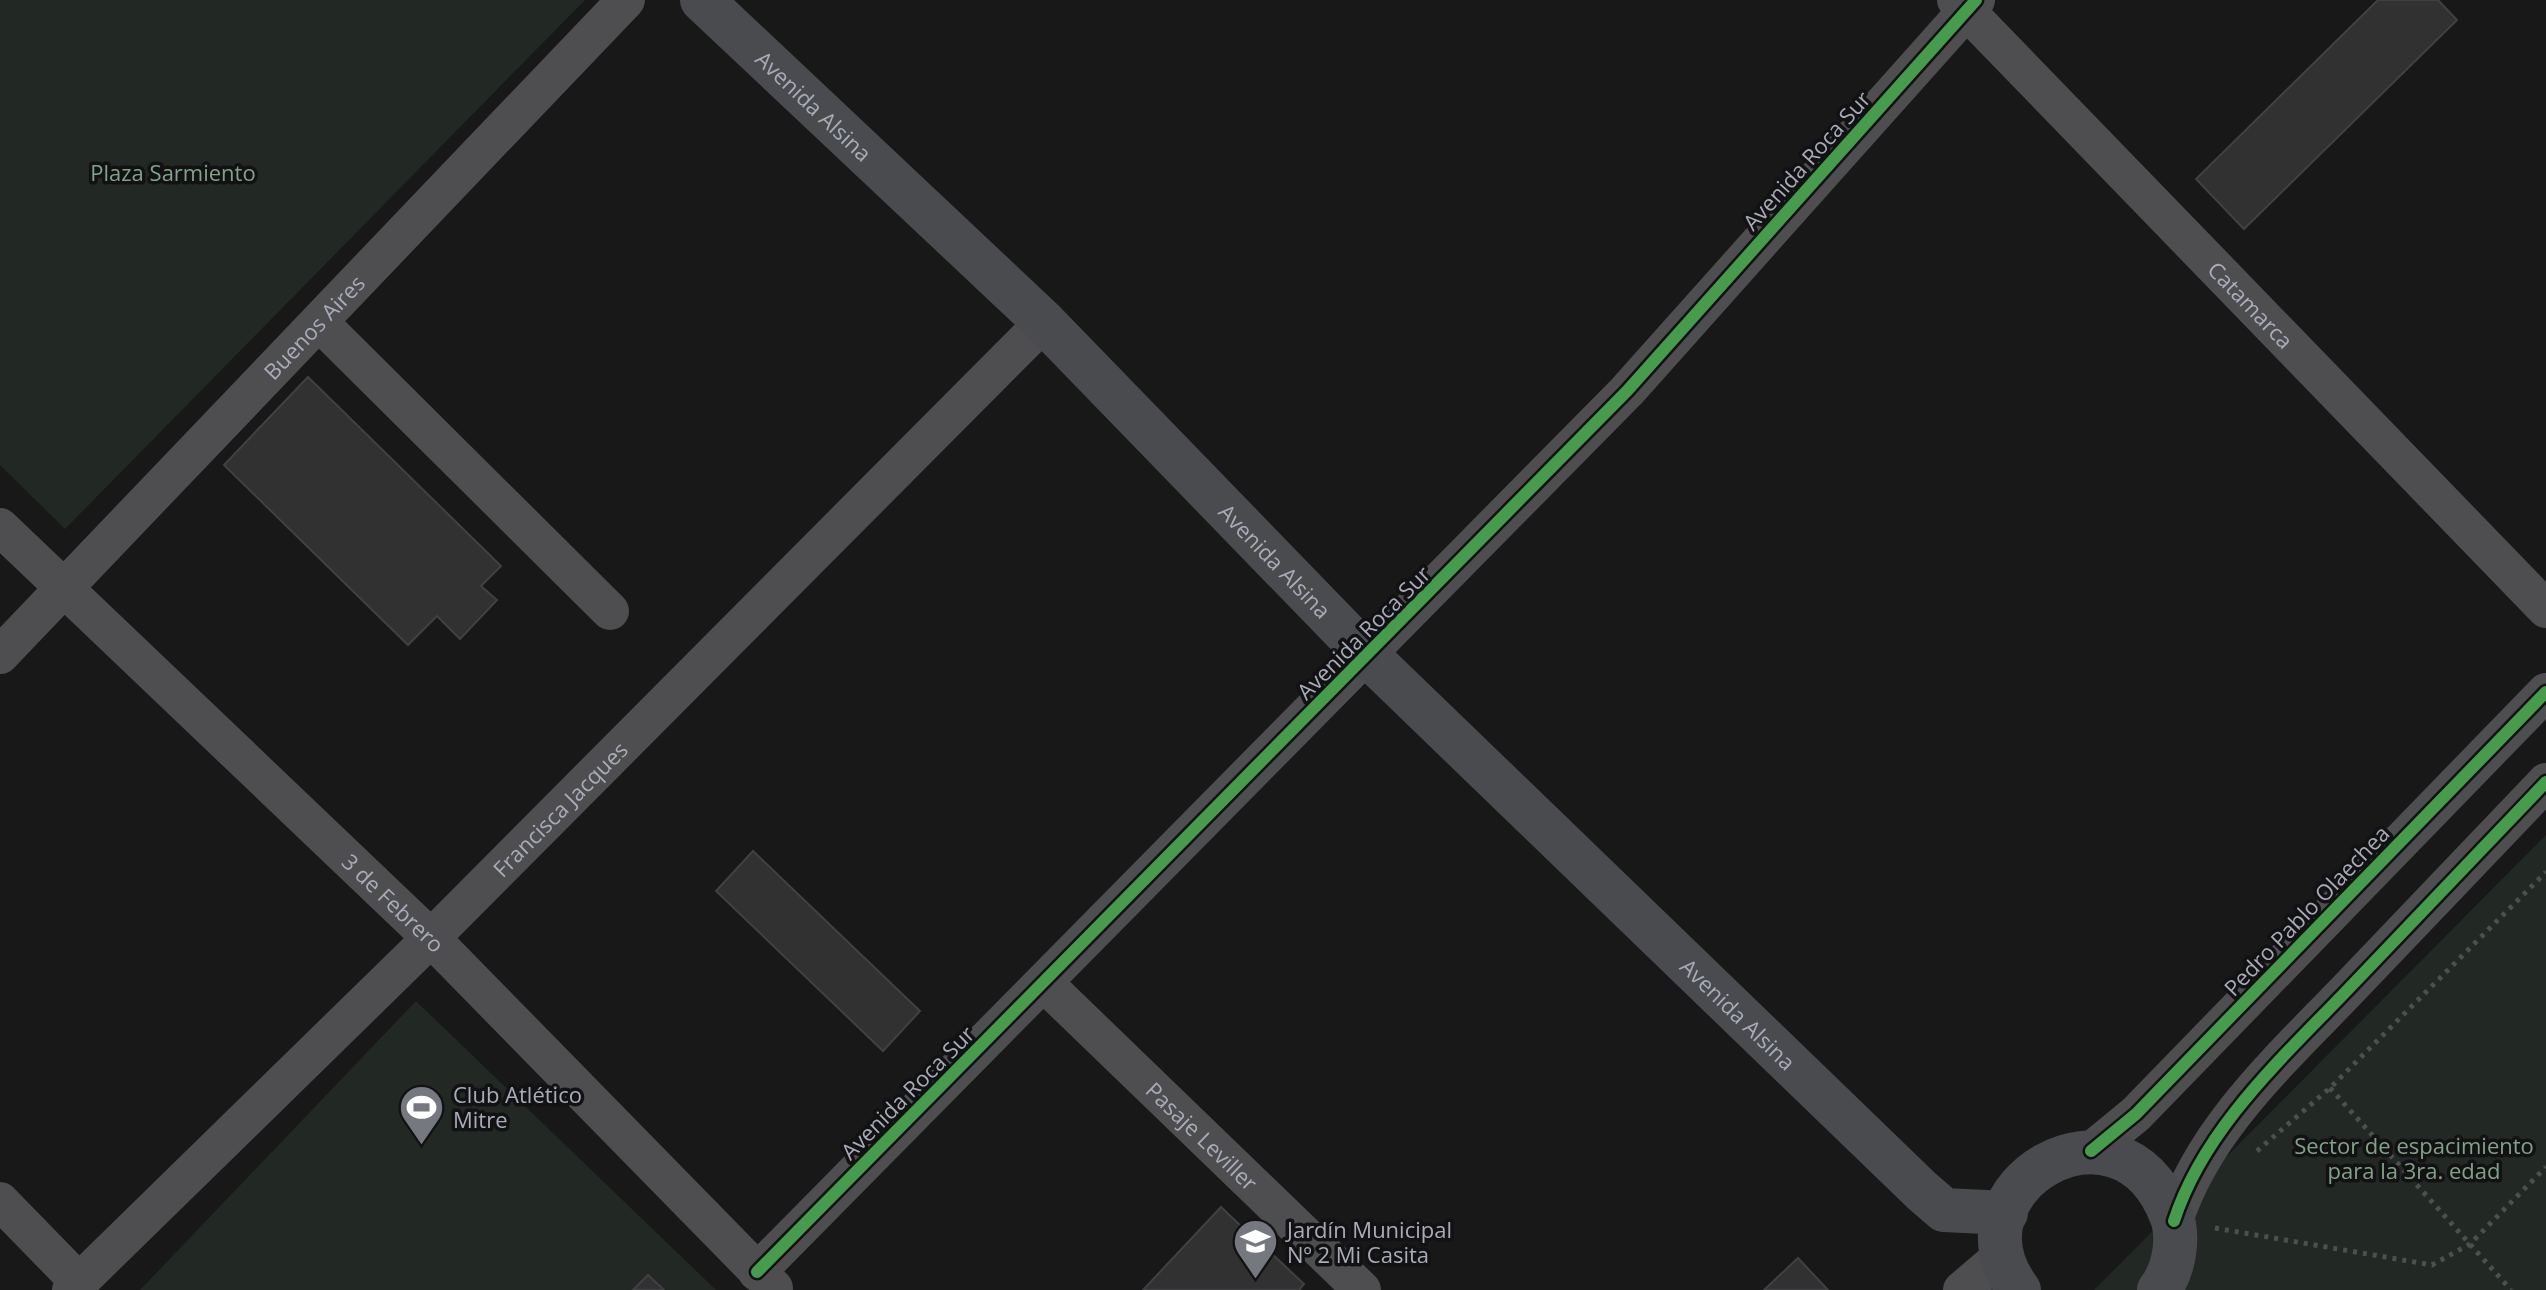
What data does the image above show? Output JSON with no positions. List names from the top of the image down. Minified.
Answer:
{"streets":{"highway":["Avenida Alsina"],"street":["Avenida Roca Sur","Catamarca","Buenos Aires","Francisca Jacques","3 de Febrero","Pedro Pablo Olaechea","Pasaje Leviller"]},"crossings":[["Avenida Alsina","Avenida Roca Sur"],["Avenida Alsina","Francisca Jacques"],["Avenida Roca Sur","Catamarca"],["Avenida Roca Sur","3 de Febrero"],["Avenida Roca Sur","Pasaje Leviller"],["Buenos Aires","3 de Febrero"],["Francisca Jacques","3 de Febrero"]],"parks":["Plaza Sarmiento","Sector de espacimiento para la 3ra. edad"],"places":{"sports":["Club Atlético Mitre"],"school or university":["Jardín Municipal Nº 2 Mi Casita"]}}
